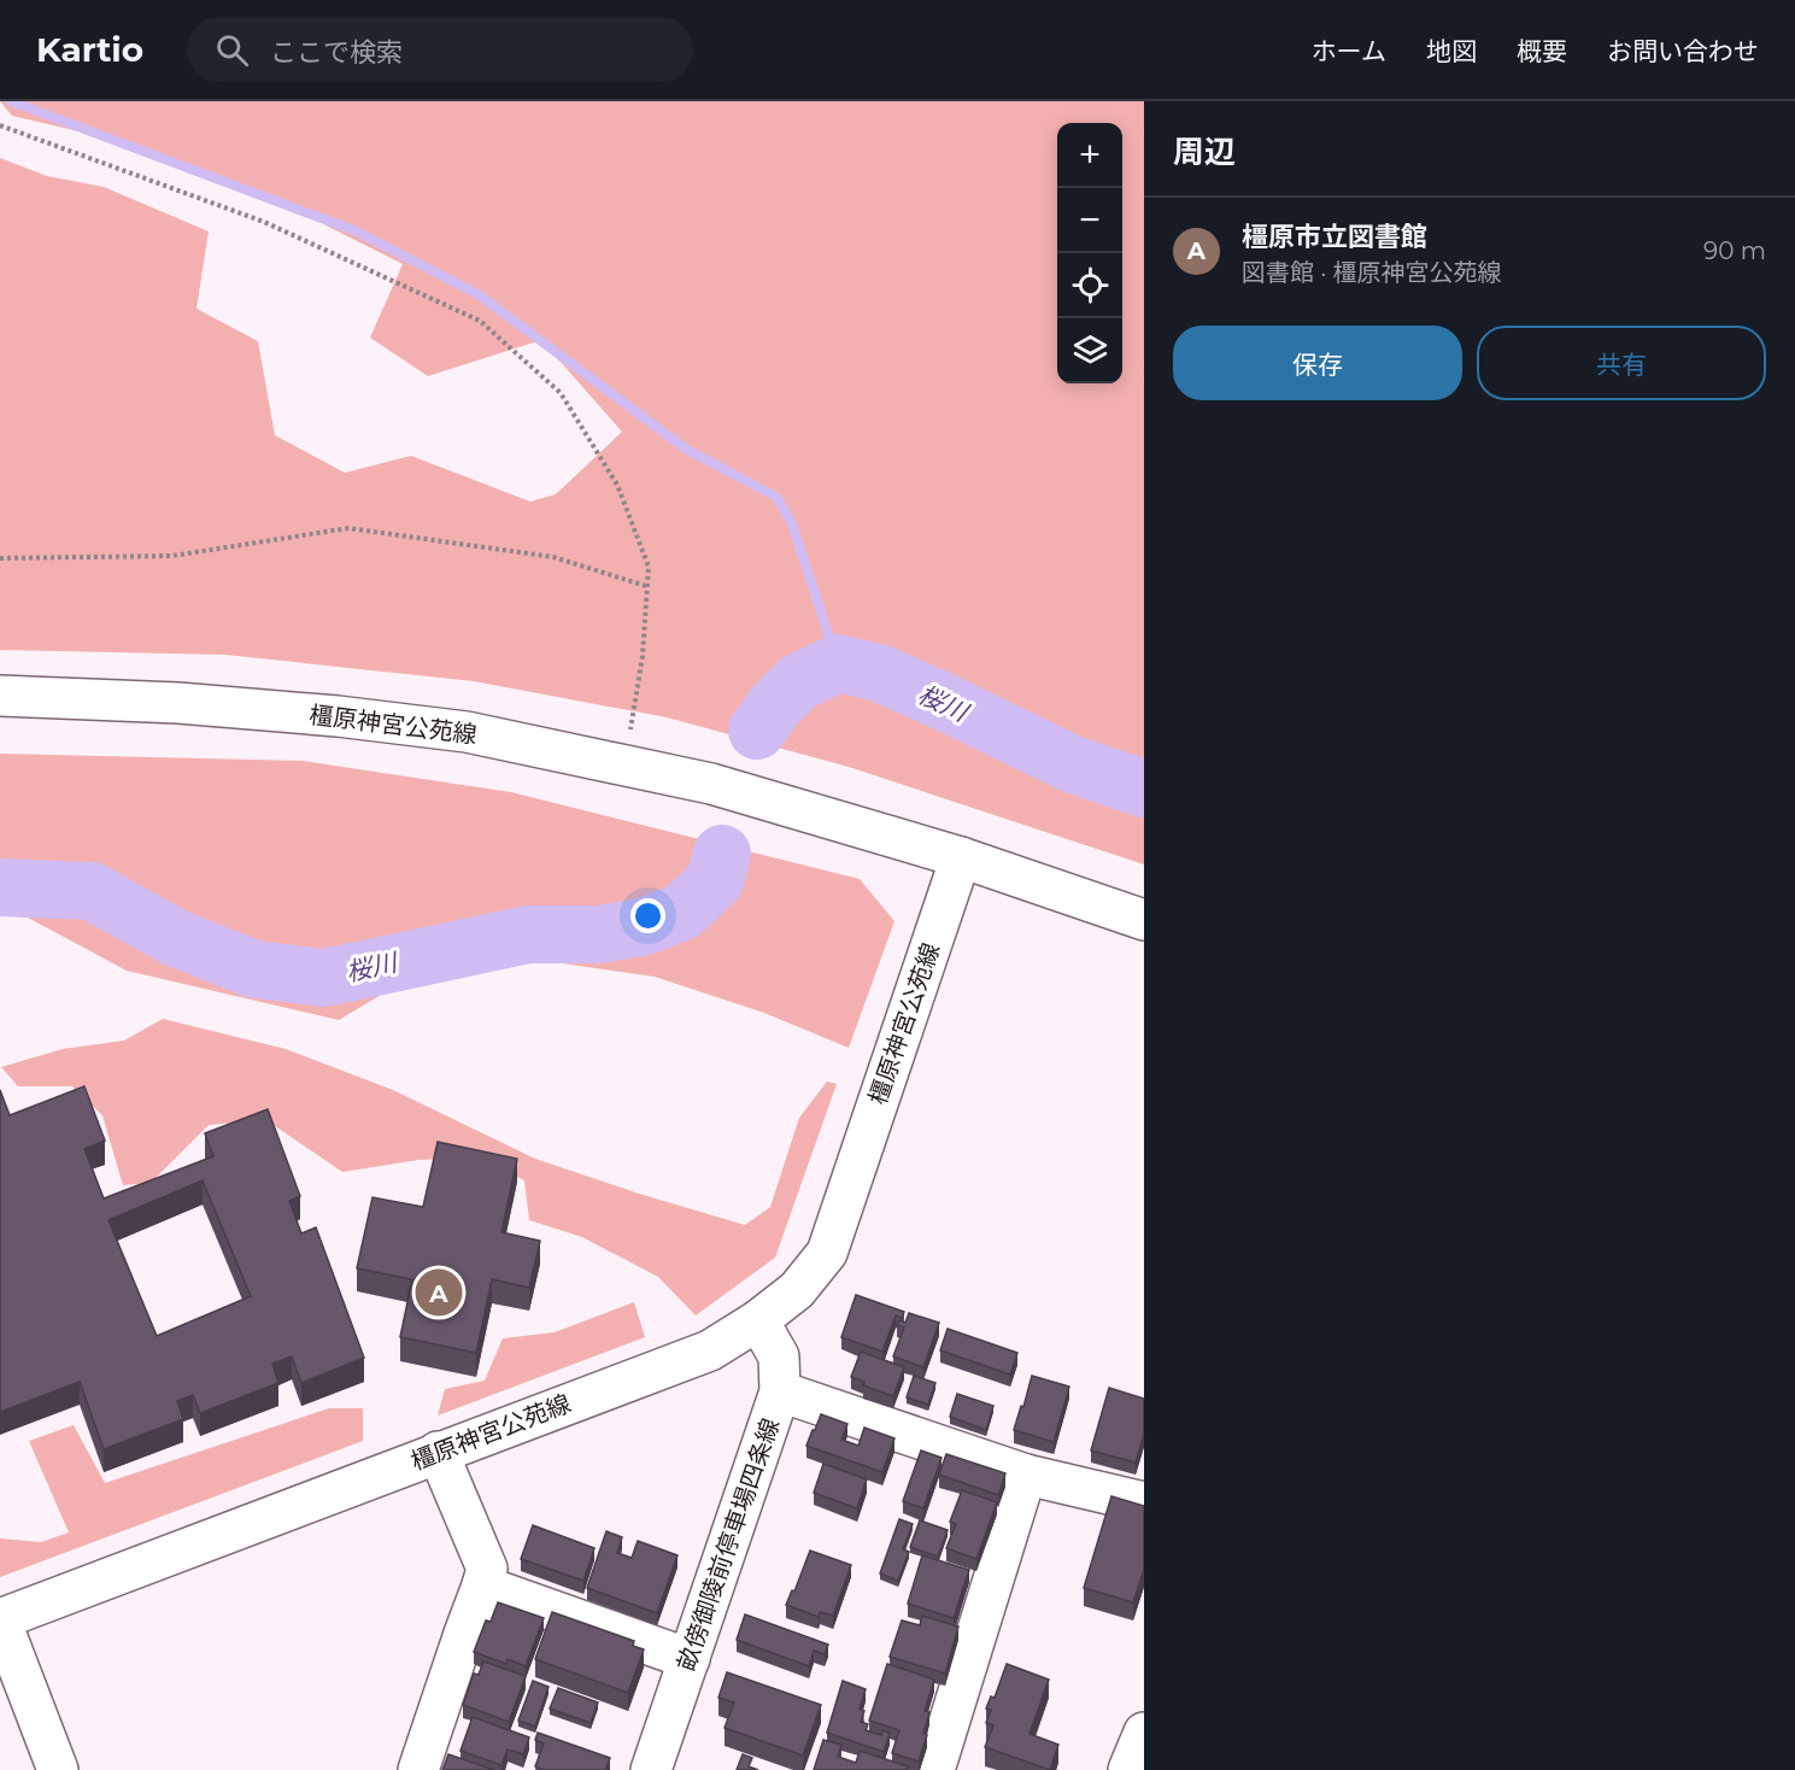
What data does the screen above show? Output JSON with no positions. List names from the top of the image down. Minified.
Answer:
{"streets":{"main road":["橿原神宮公苑線","畝傍御陵前停車場四条線"]},"crossings":[["橿原神宮公苑線","畝傍御陵前停車場四条線"]],"water":["桜川"],"page":{"header":"Kartio","search":"ここで検索","nav":["ホーム","地図","概要","お問い合わせ"],"heading":"周辺","map_buttons":["+","−"],"list":[{"mark":"A","name":"橿原市立図書館","note":"図書館 · 橿原神宮公苑線","value":"90 m"}],"buttons":["保存","共有"],"pins":"A"}}
